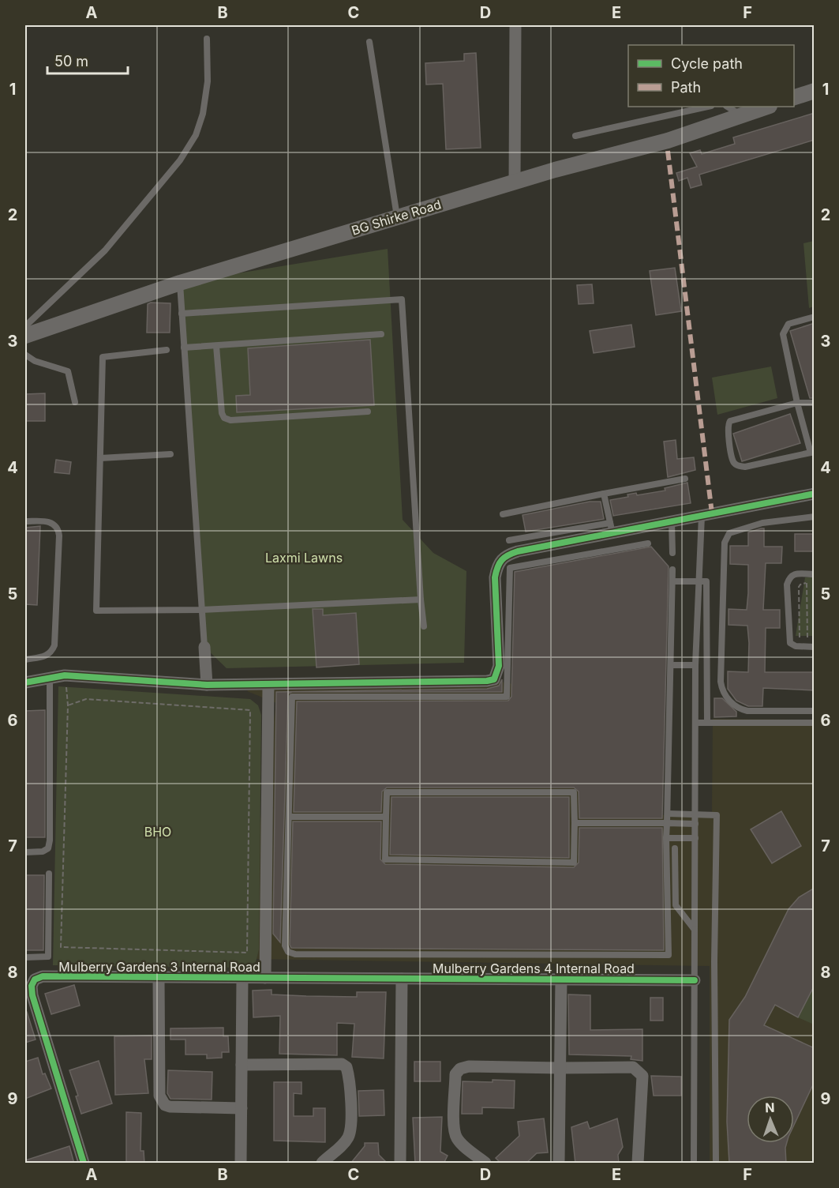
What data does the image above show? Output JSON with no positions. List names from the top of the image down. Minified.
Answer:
{"streets":{"street":["BG Shirke Road","Mulberry Gardens 3 Internal Road","Mulberry Gardens 4 Internal Road"]},"crossings":[["Mulberry Gardens 3 Internal Road","Mulberry Gardens 4 Internal Road"]],"parks":["Laxmi Lawns","BHO"],"legend":["Cycle path","Path"],"scale_bar":"50 m","north":"top","grid":{"columns":["A","B","C","D","E","F"],"rows":["1","2","3","4","5","6","7","8","9"]}}
